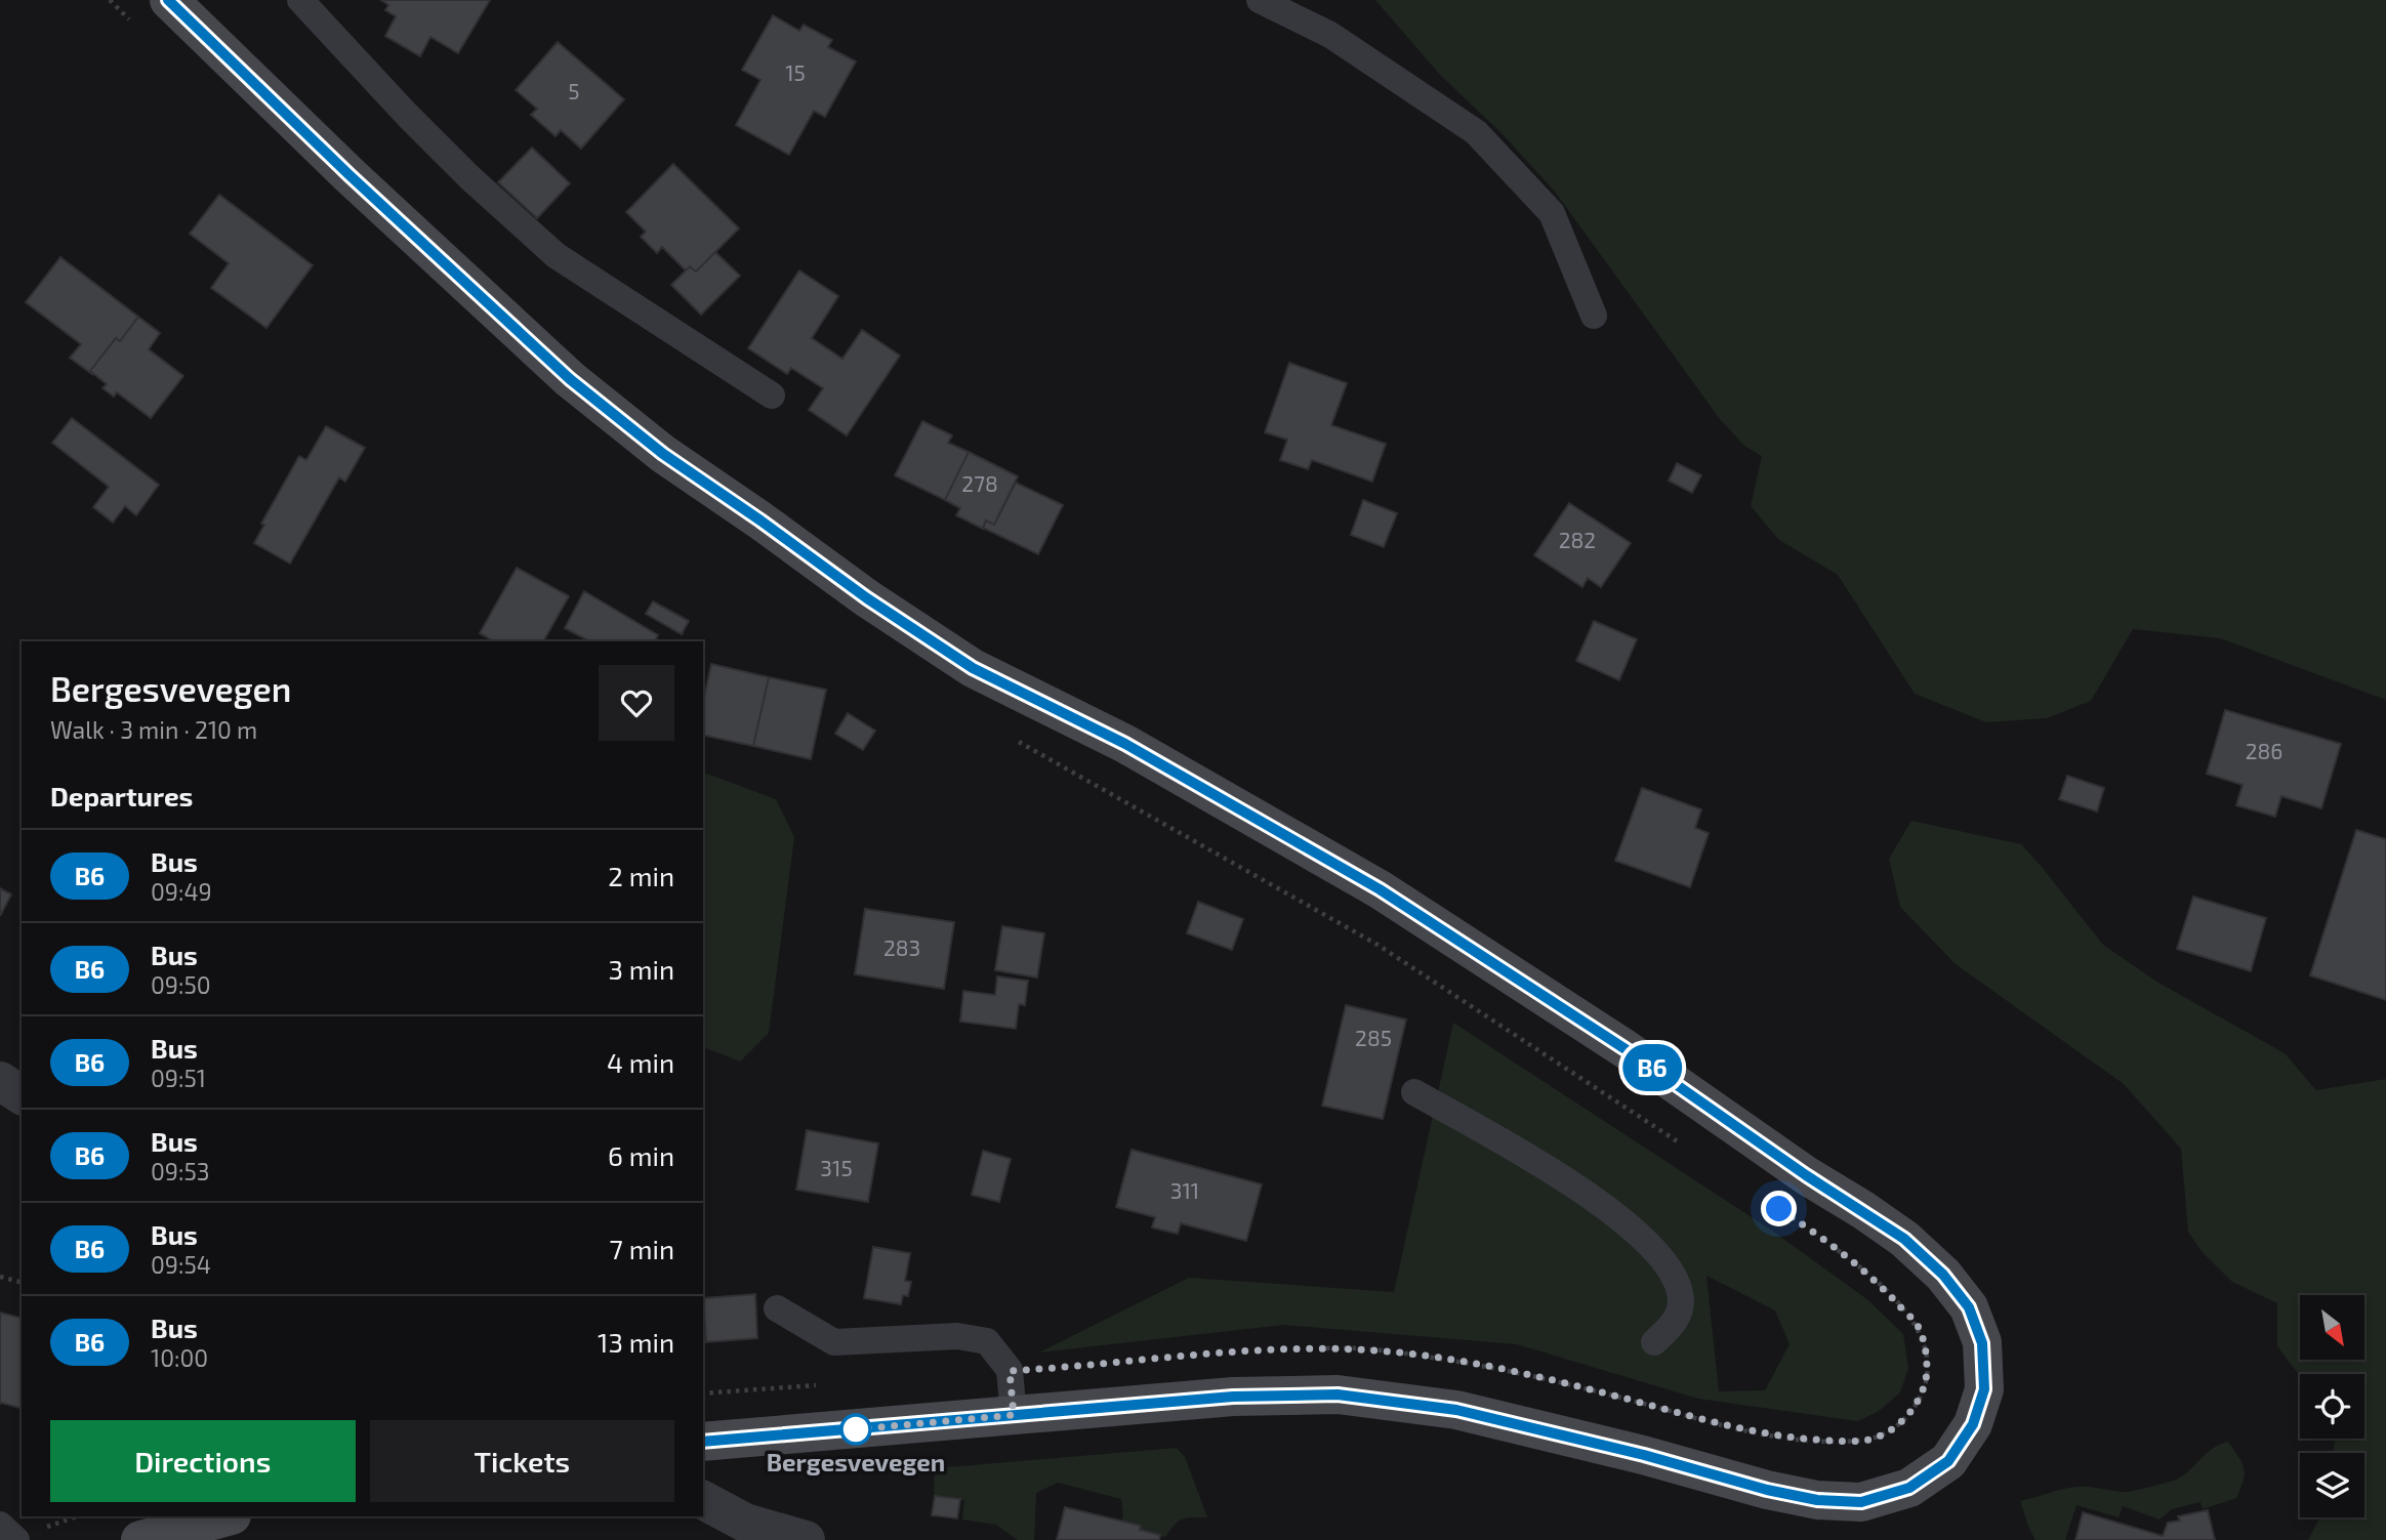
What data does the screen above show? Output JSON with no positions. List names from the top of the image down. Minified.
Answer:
{"places":["Bergesvevegen"],"lines":["bus line B6"],"house_numbers":["15","5","278","282","286","283","285","315","311"],"north":"bottom right","page":{"on_map":"B6","heading":[["Bergesvevegen","Walk · 3 min · 210 m"],"Departures"],"list":[{"mark":"B6","name":"Bus","note":"09:49","value":"2 min"},{"mark":"B6","name":"Bus","note":"09:50","value":"3 min"},{"mark":"B6","name":"Bus","note":"09:51","value":"4 min"},{"mark":"B6","name":"Bus","note":"09:53","value":"6 min"},{"mark":"B6","name":"Bus","note":"09:54","value":"7 min"},{"mark":"B6","name":"Bus","note":"10:00","value":"13 min"}],"buttons":["Directions","Tickets"]}}
